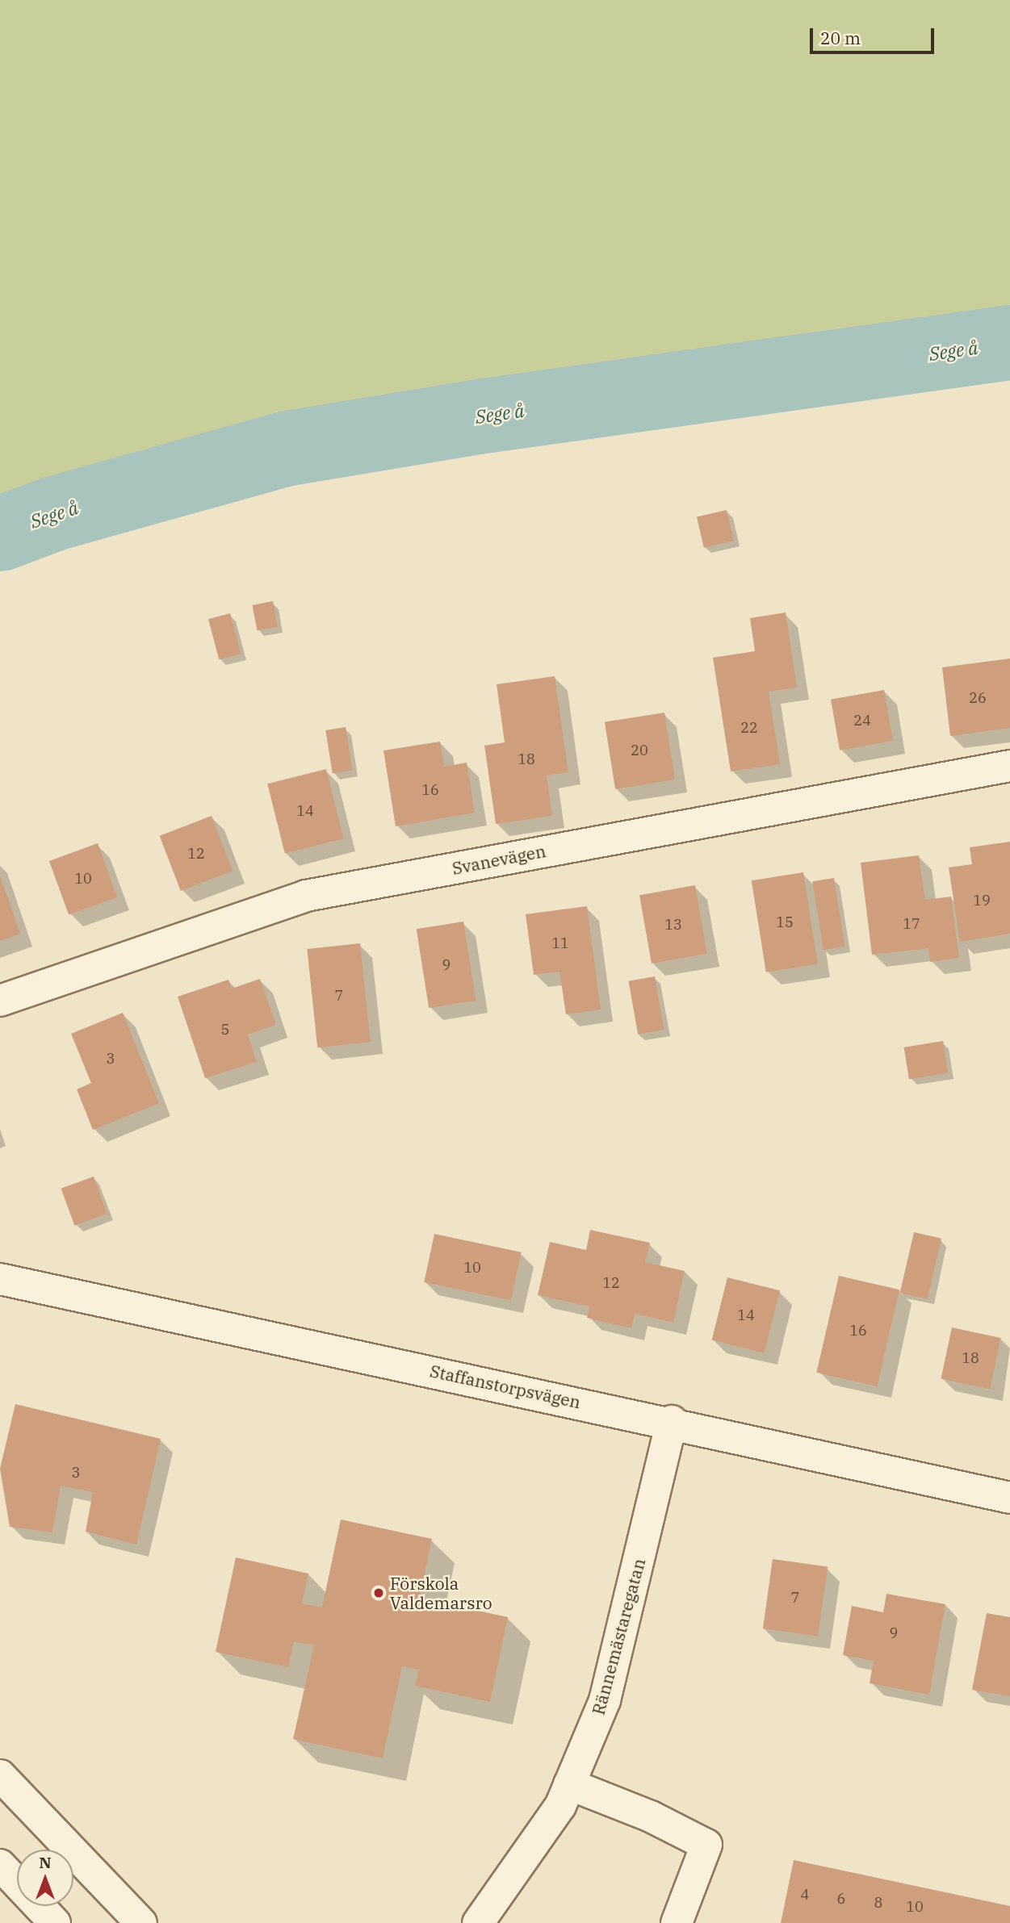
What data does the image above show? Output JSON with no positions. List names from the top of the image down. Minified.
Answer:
{"streets":{"street":["Svanevägen","Staffanstorpsvägen","Rännemästaregatan"]},"crossings":[["Staffanstorpsvägen","Rännemästaregatan"]],"water":["Sege å"],"places":["Förskola Valdemarsro"],"house_numbers":["26","24","22","20","18","16","14","12","10","19","15","17","13","11","9","7","5","3","10","12","14","16","18","3","7","9","4","6","8","10"],"scale_bar":"20 m","north":"top"}
